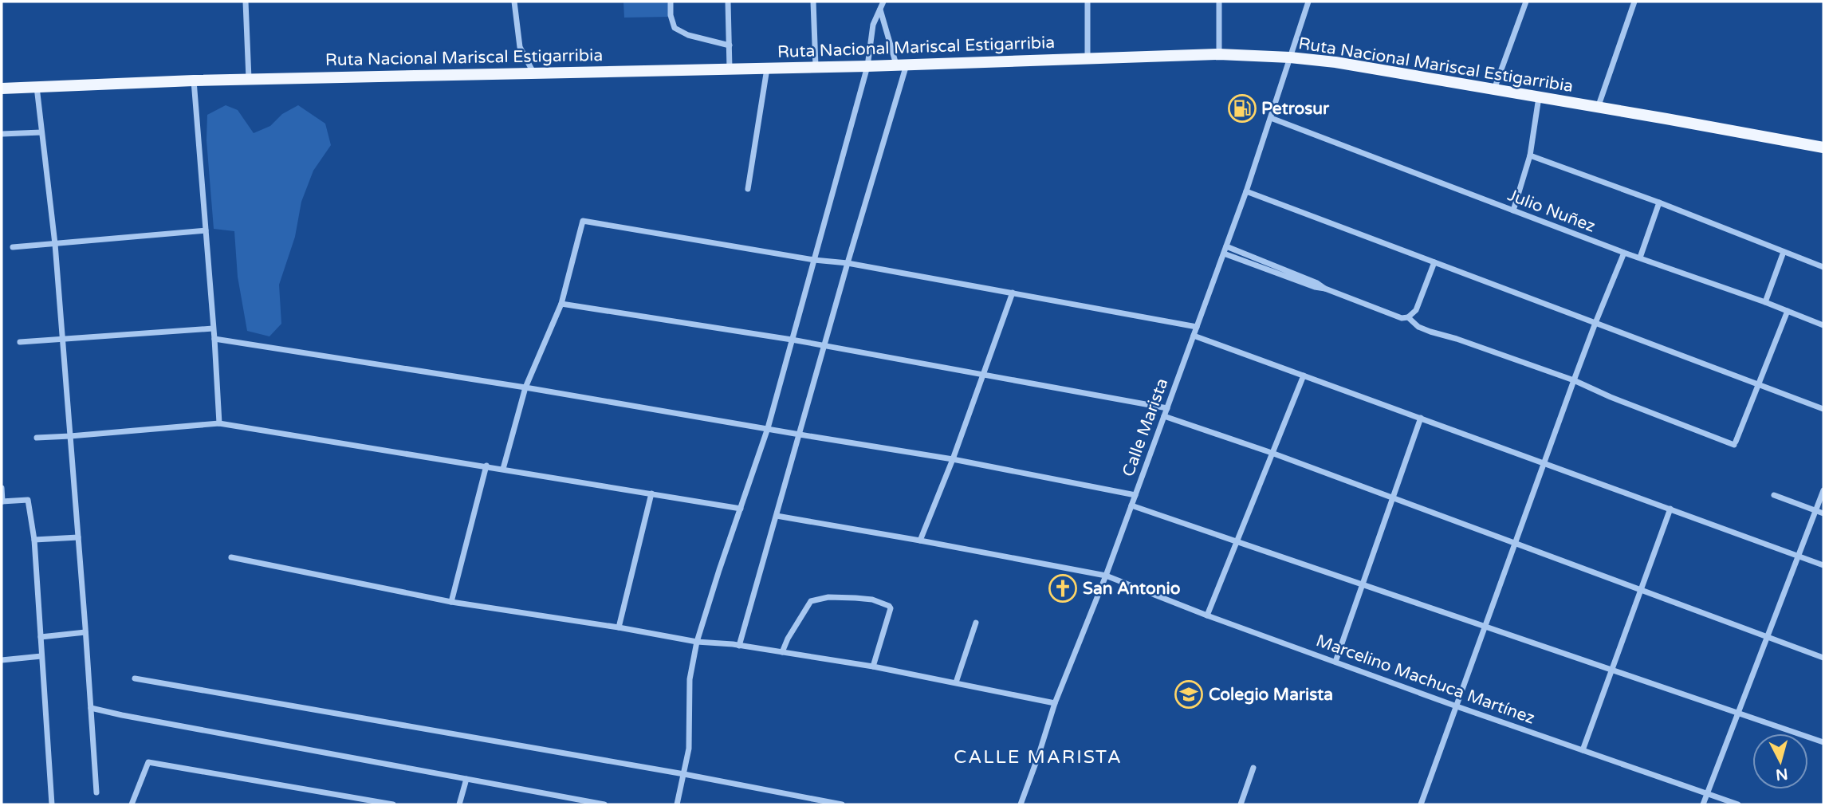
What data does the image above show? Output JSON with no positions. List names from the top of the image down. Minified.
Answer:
{"streets":{"main road":["Ruta Nacional Mariscal Estigarribia"],"street":["Julio Nuñez","Calle Marista","Marcelino Machuca Martínez"]},"crossings":[["Ruta Nacional Mariscal Estigarribia","Calle Marista"],["Julio Nuñez","Calle Marista"],["Calle Marista","Marcelino Machuca Martínez"]],"districts":["CALLE MARISTA"],"places":{"fuel station":["Petrosur"],"church":["San Antonio"],"school or university":["Colegio Marista"]},"north":"bottom"}
